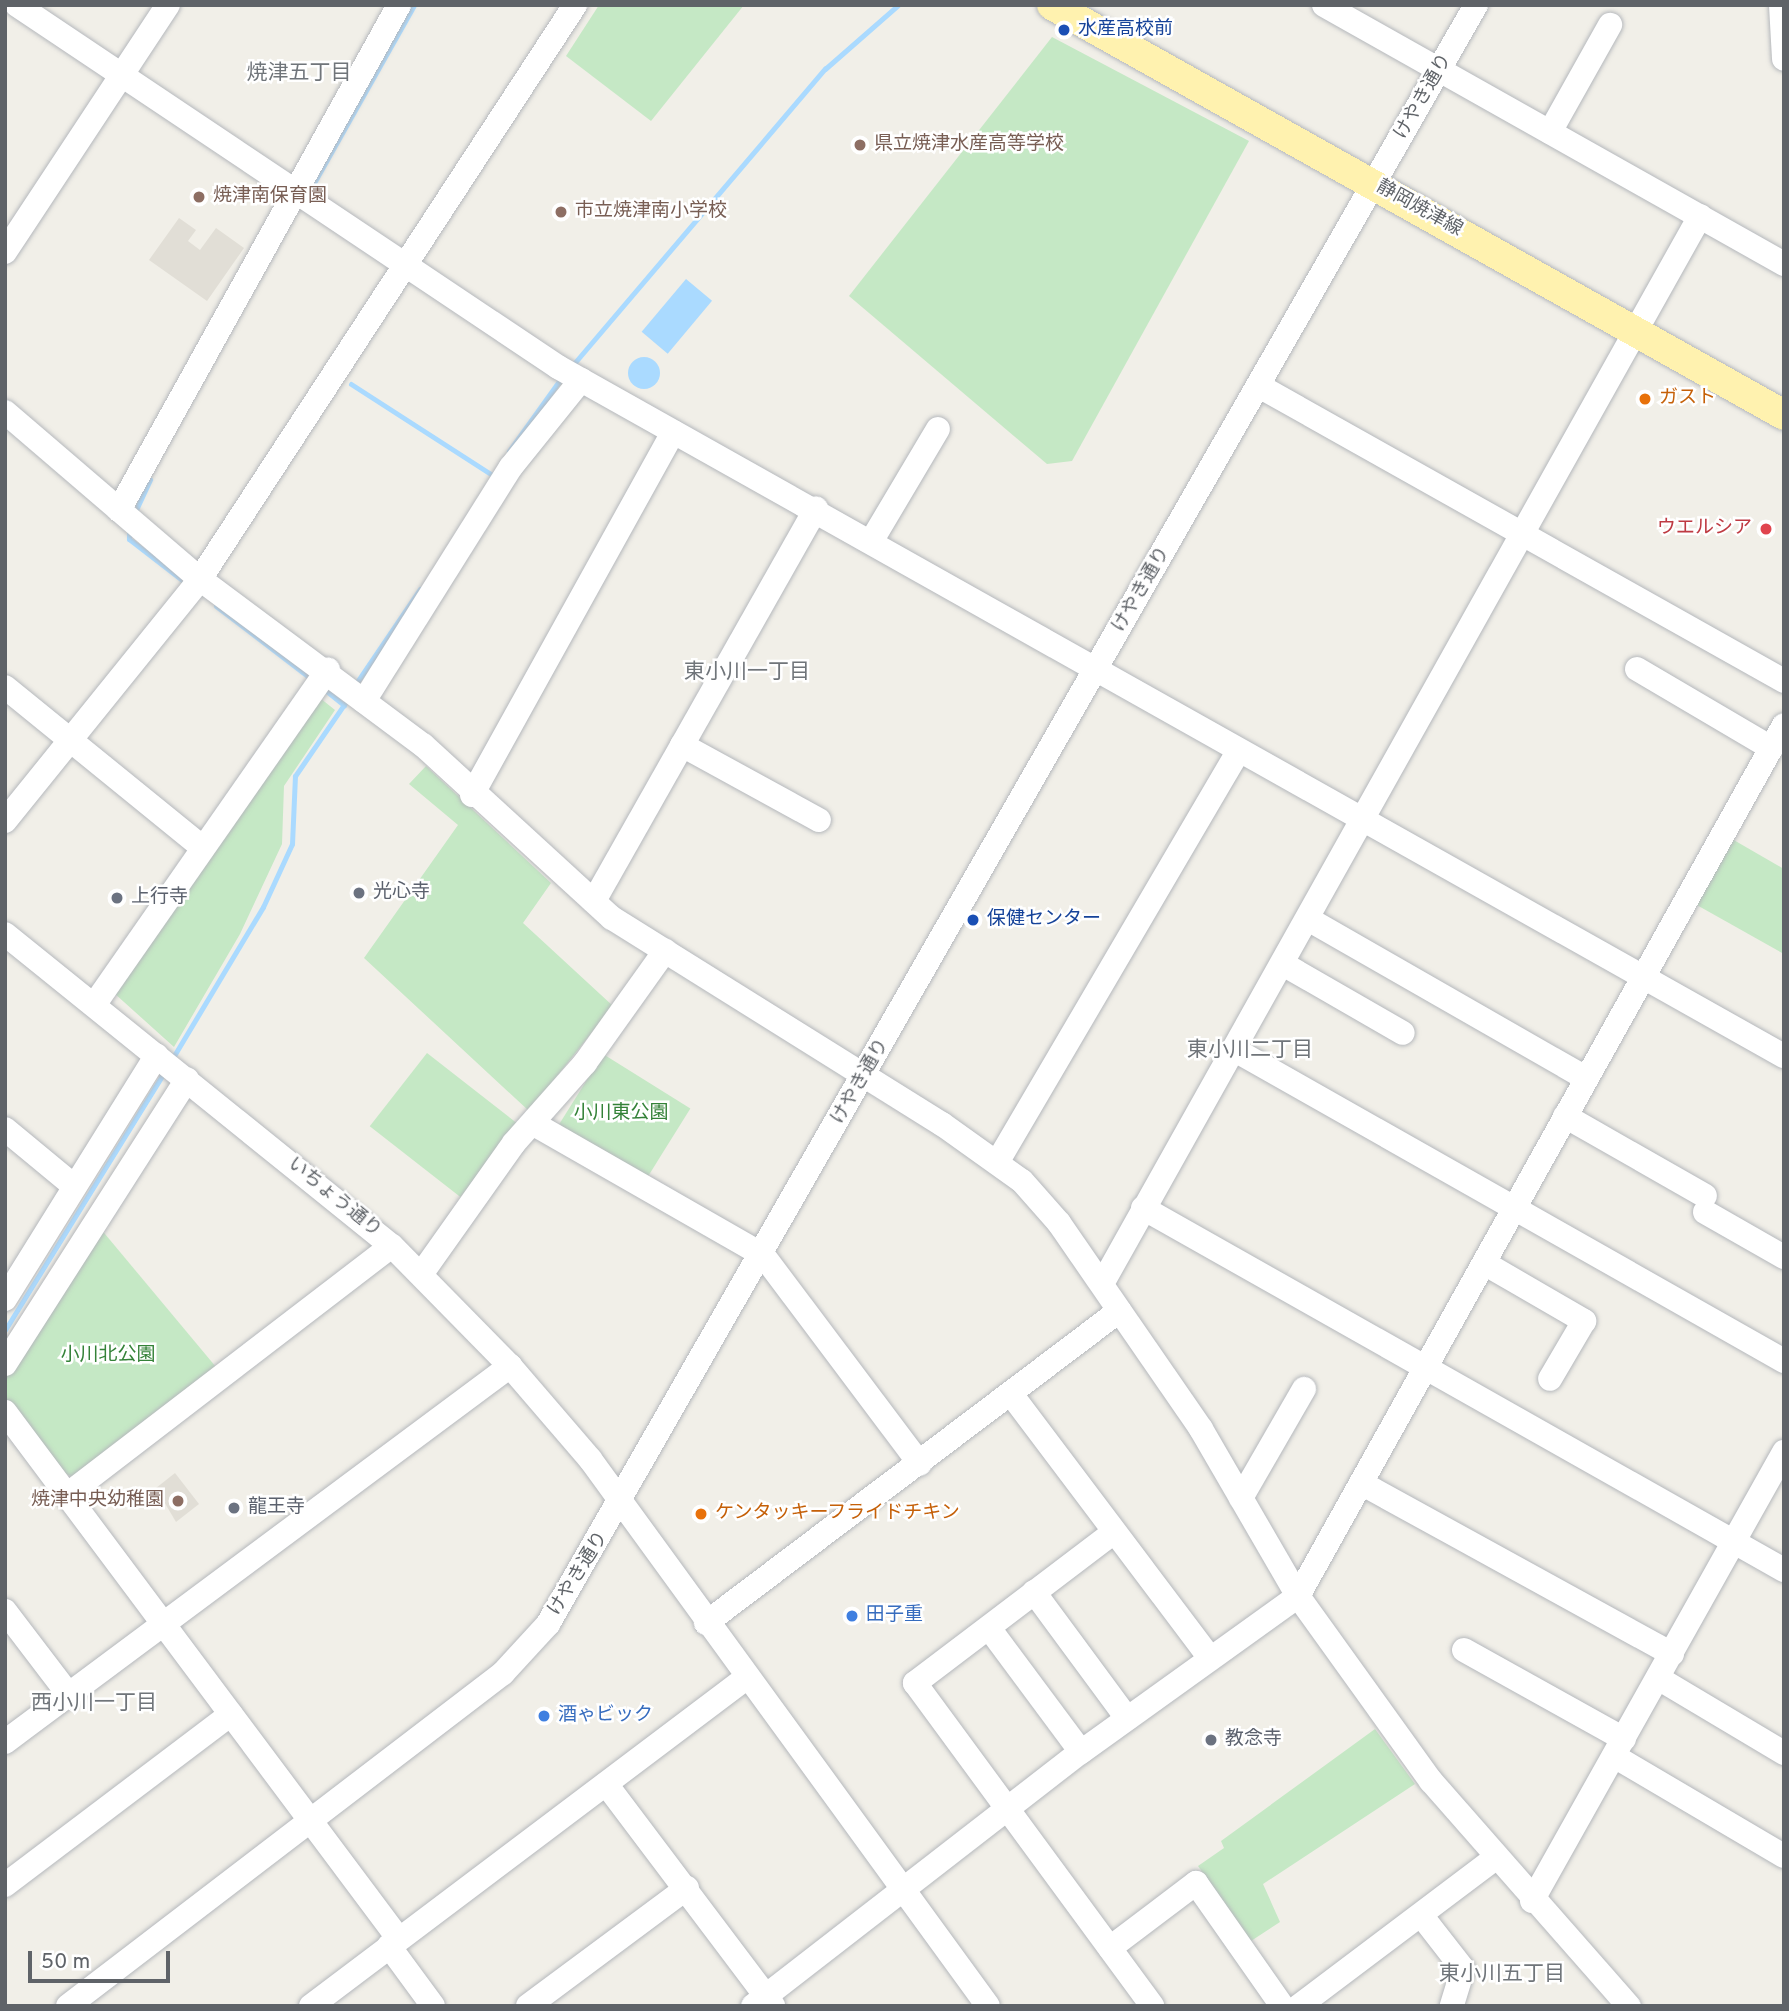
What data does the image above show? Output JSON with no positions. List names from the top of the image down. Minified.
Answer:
{"streets":{"main road":["静岡焼津線"],"street":["けやき通り","いちょう通り"]},"crossings":[["けやき通り","静岡焼津線"],["けやき通り","いちょう通り"]],"districts":["焼津五丁目","東小川一丁目","東小川二丁目","西小川一丁目","東小川五丁目"],"parks":["小川東公園","小川北公園"],"places":["水産高校前","県立焼津水産高等学校","焼津南保育園","市立焼津南小学校","ガスト","ウエルシア","光心寺","上行寺","保健センター","焼津中央幼稚園","龍王寺","ケンタッキーフライドチキン","田子重","酒ゃビック","教念寺"],"scale_bar":"50 m"}
